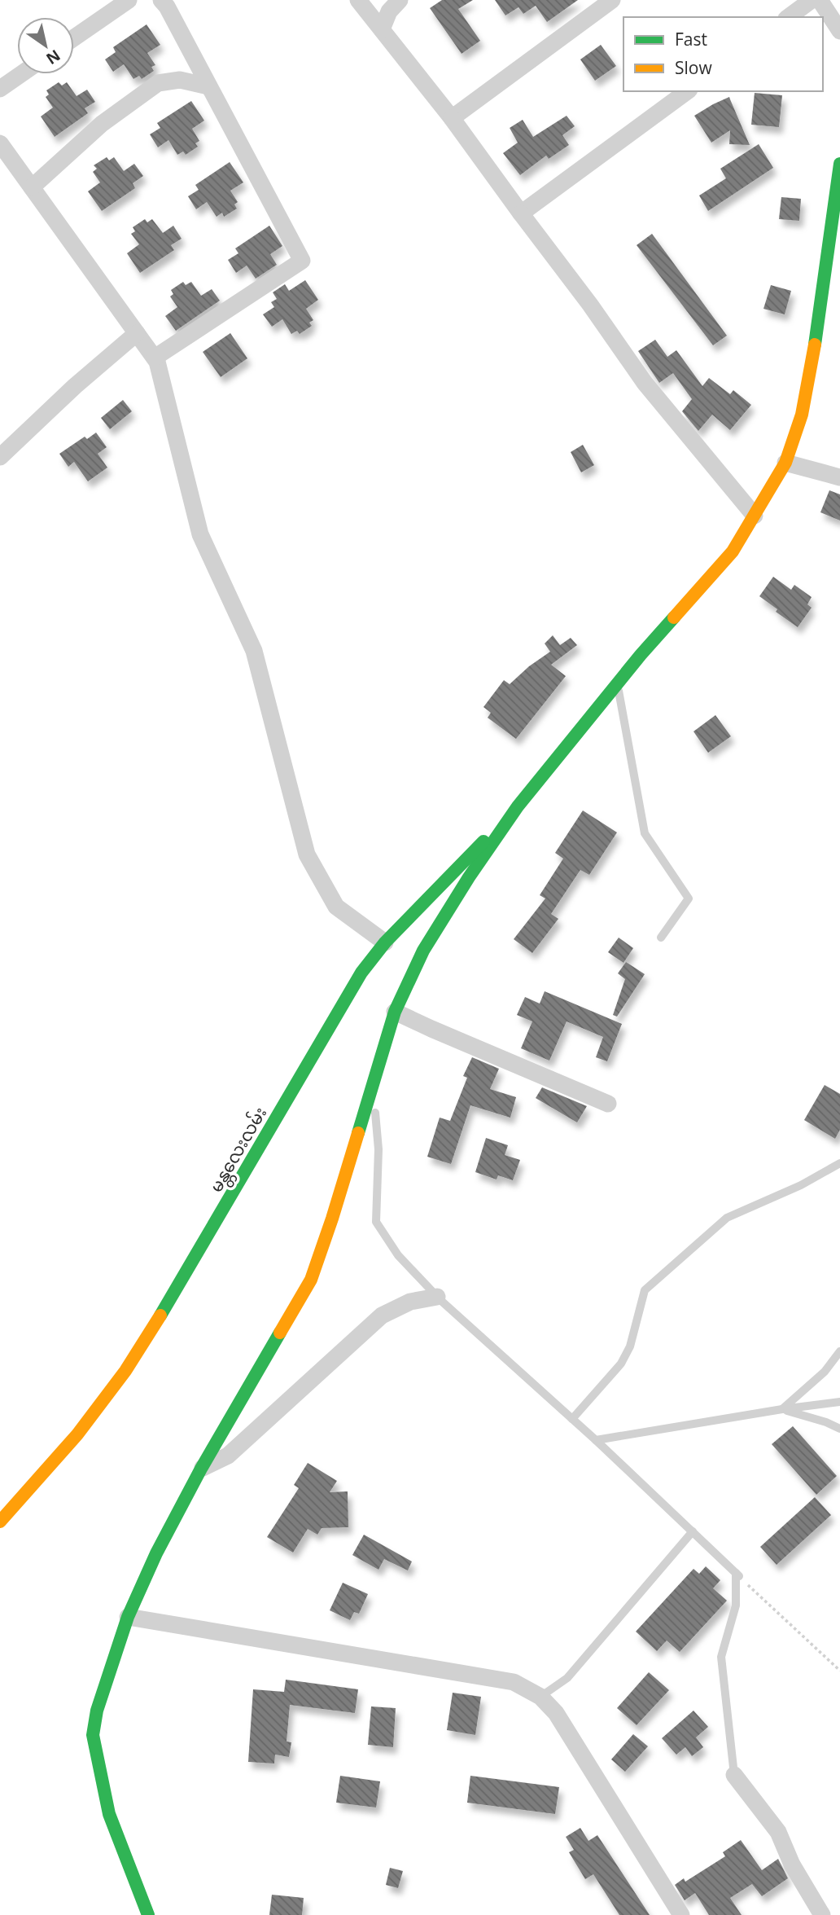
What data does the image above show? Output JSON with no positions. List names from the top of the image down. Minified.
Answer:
{"streets":{"main road":["မန္တလေးလမ်း"]},"legend":["Fast","Slow"],"north":"bottom right"}
